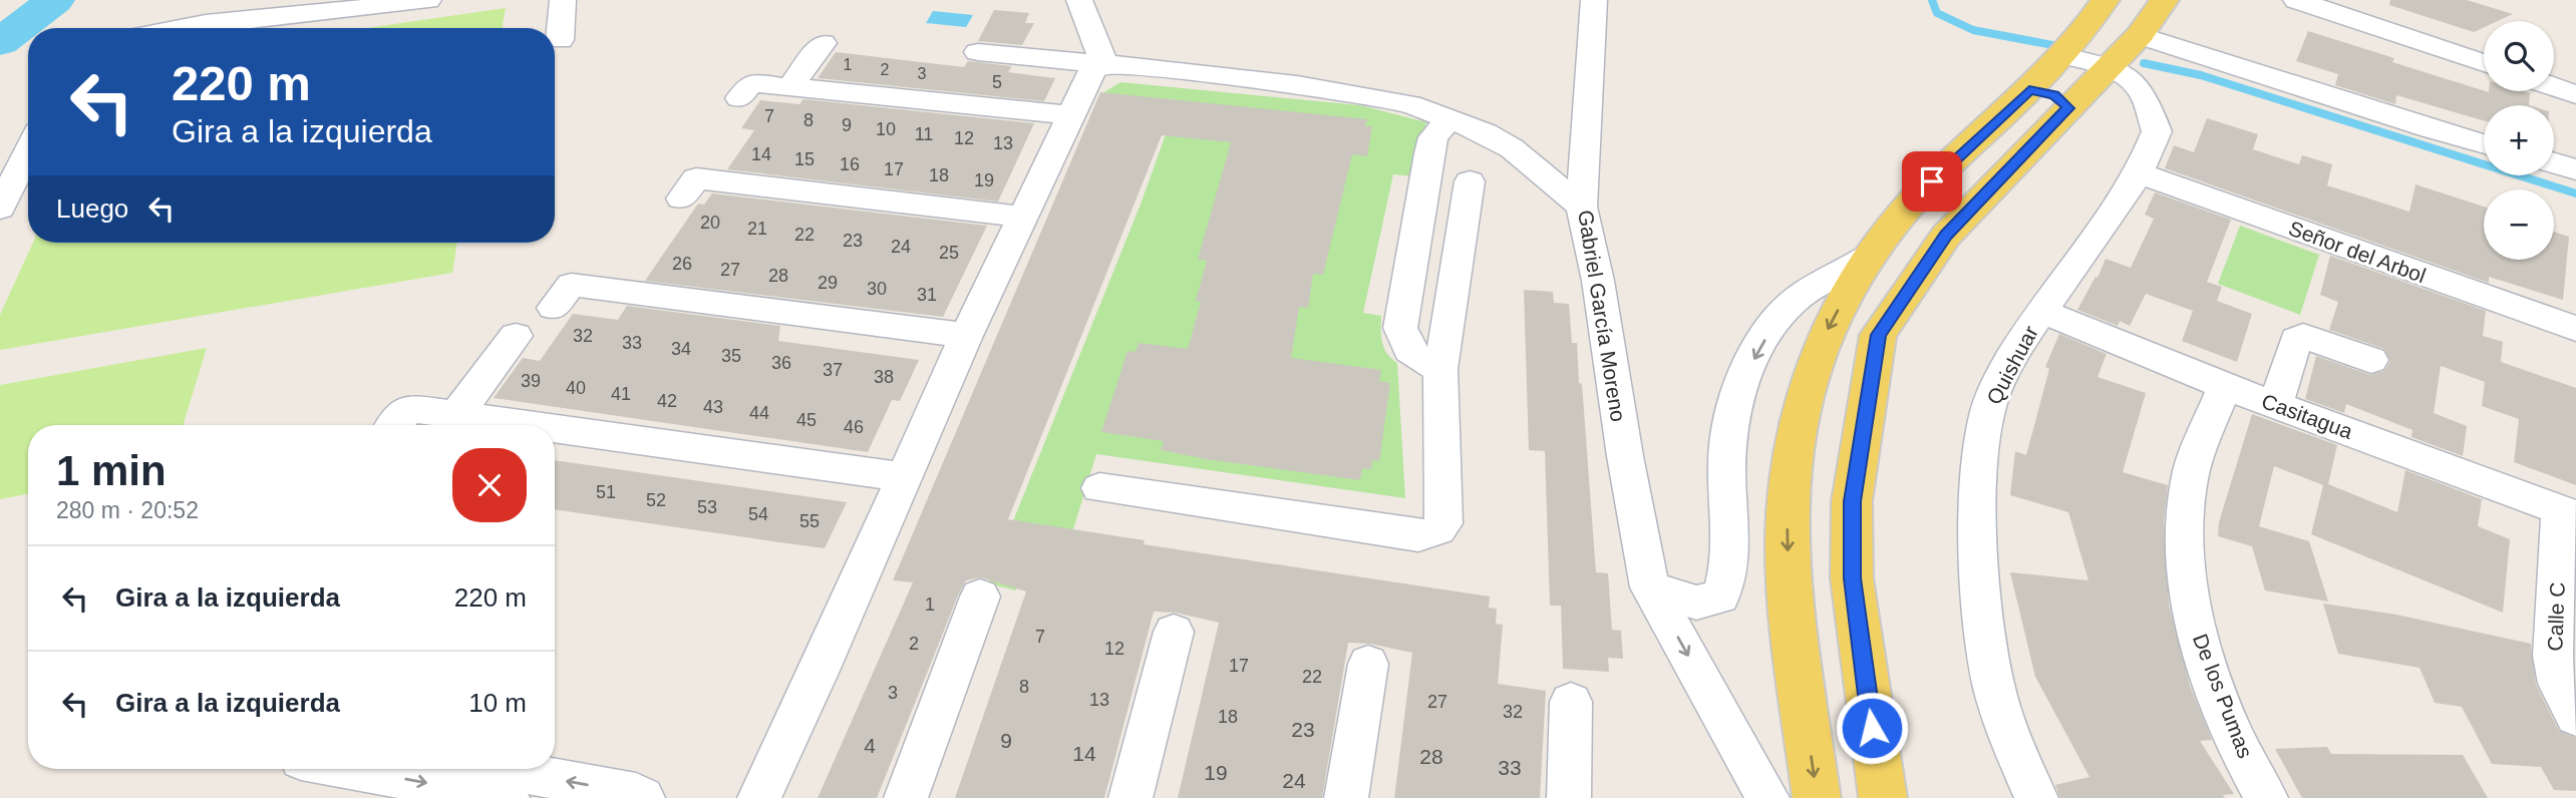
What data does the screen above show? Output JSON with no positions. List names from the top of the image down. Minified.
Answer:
{"streets":{"street":["Señor del Arbol","Gabriel García Moreno","Quishuar","Casitagua","Calle C","De los Pumas"]},"crossings":[["Señor del Arbol","Quishuar"],["Quishuar","Casitagua"],["Casitagua","Calle C"],["Casitagua","De los Pumas"]],"house_numbers":["1","2","3","5","7","8","9","10","11","12","13","14","15","16","17","18","19","20","21","22","23","24","25","26","27","28","29","30","31","32","33","34","35","36","37","38","39","40","41","42","43","44","45","46","51","52","53","54","55","1","7","2","12","17","22","8","3","13","27","32","18","23","9","4","14","28","33","19","24"],"page":{"map_buttons":["+","−"],"turn":["220 m","Gira a la izquierda"],"then":"Luego","heading":["1 min","280 m · 20:52"],"list":[{"name":"Gira a la izquierda","value":"220 m"},{"name":"Gira a la izquierda","value":"10 m"}]}}
